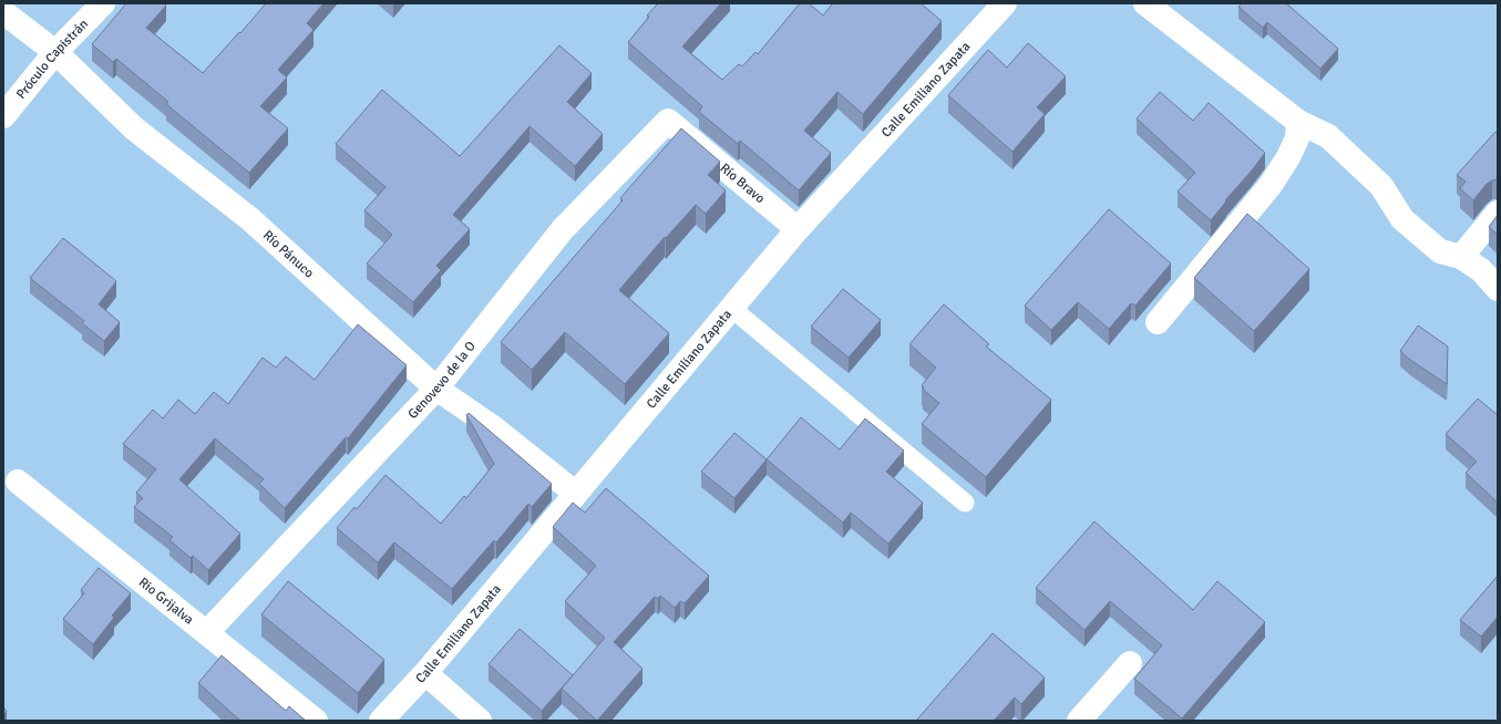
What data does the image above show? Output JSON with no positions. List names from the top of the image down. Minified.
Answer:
{"streets":{"street":["Próculo Capistrán","Calle Emiliano Zapata","Río Bravo","Río Pánuco","Genovevo de la O","Rio Grijalva"]},"crossings":[["Próculo Capistrán","Río Pánuco"],["Calle Emiliano Zapata","Río Bravo"],["Calle Emiliano Zapata","Río Pánuco"],["Río Bravo","Genovevo de la O"],["Río Pánuco","Genovevo de la O"],["Genovevo de la O","Rio Grijalva"]]}
